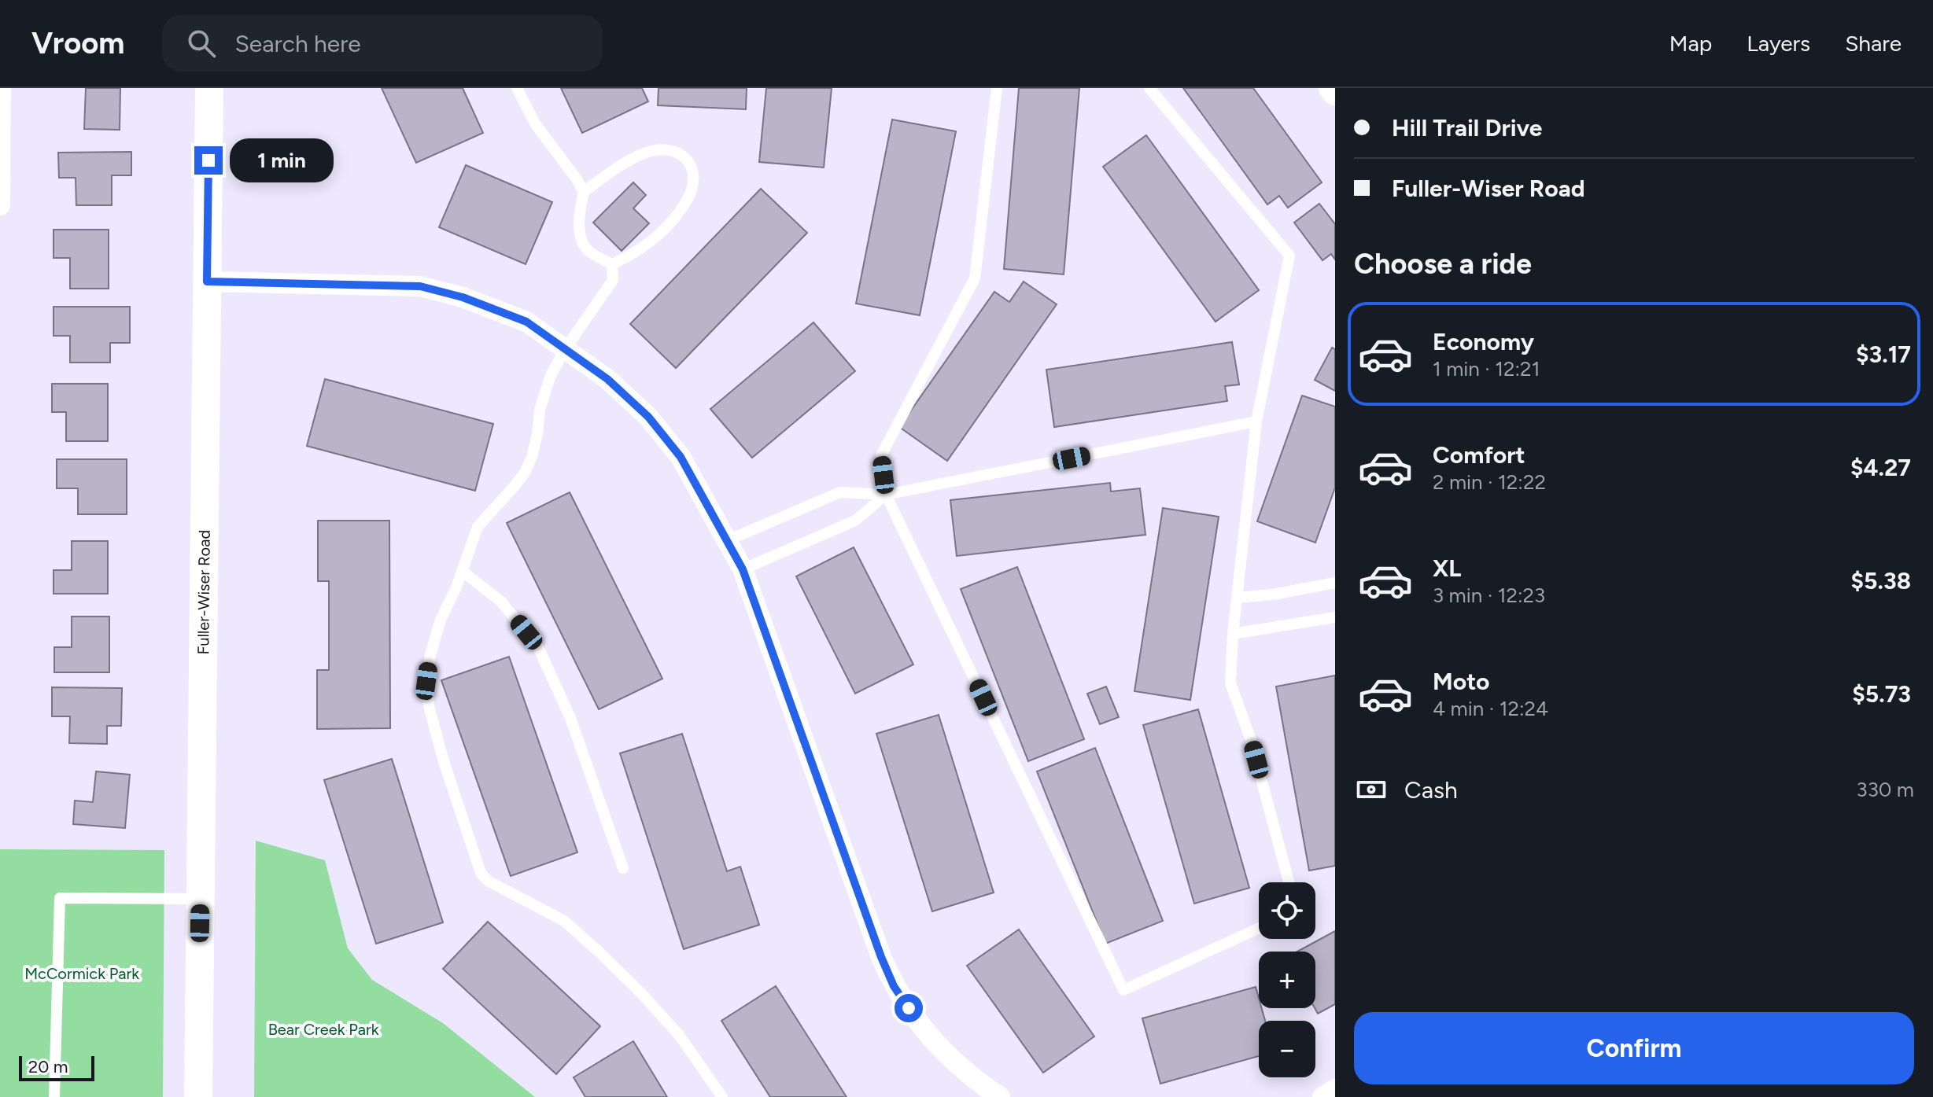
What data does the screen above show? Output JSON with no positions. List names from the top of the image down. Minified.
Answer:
{"streets":{"street":["Fuller-Wiser Road"]},"parks":["McCormick Park","Bear Creek Park"],"scale_bar":"20 m","page":{"header":"Vroom","search":"Search here","nav":["Map","Layers","Share"],"banner":["Hill Trail Drive","Fuller-Wiser Road"],"bubble":"1 min","heading":"Choose a ride","list":[{"name":"Economy","note":"1 min · 12:21","value":"$3.17"},{"name":"Comfort","note":"2 min · 12:22","value":"$4.27"},{"name":"XL","note":"3 min · 12:23","value":"$5.38"},{"name":"Moto","note":"4 min · 12:24","value":"$5.73"}],"pay":["Cash","330 m"],"map_buttons":["+","−"],"buttons":"Confirm","scale":"20 m"}}
